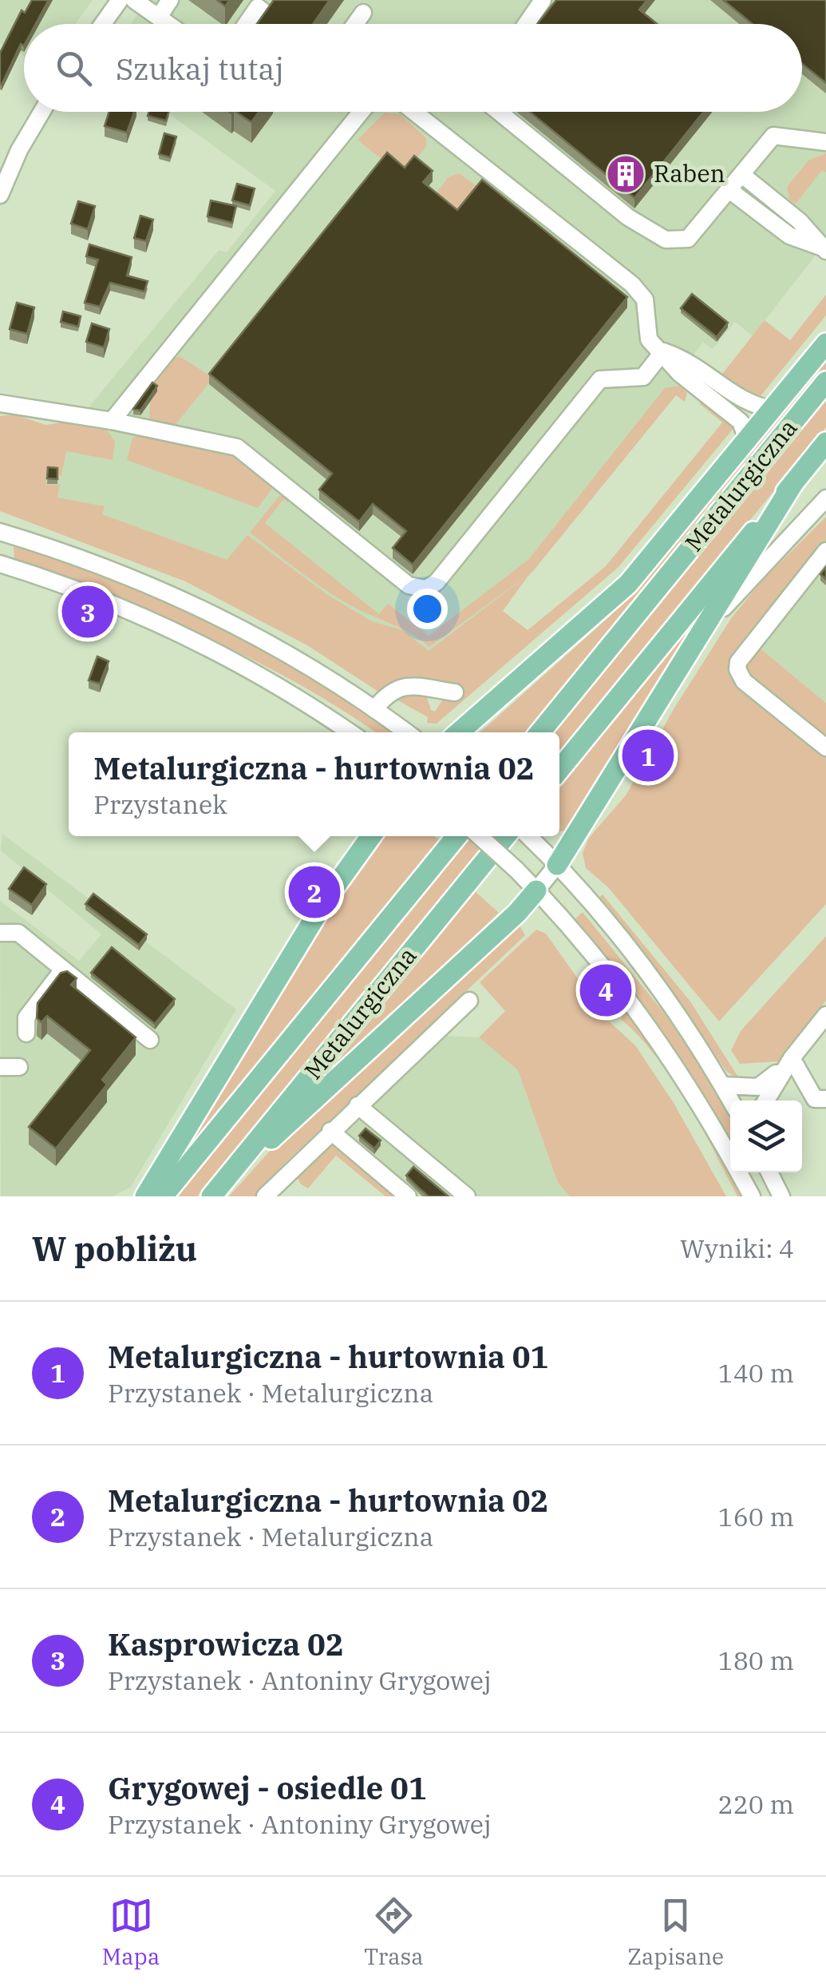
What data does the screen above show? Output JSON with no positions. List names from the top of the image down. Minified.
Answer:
{"streets":{"main road":["Metalurgiczna"]},"places":{"building":["Raben"]},"page":{"search":"Szukaj tutaj","pins":["3","1","2","4"],"popup":["Metalurgiczna - hurtownia 02","Przystanek"],"heading":["W pobliżu","Wyniki: 4"],"list":[{"mark":"1","name":"Metalurgiczna - hurtownia 01","note":"Przystanek · Metalurgiczna","value":"140 m"},{"mark":"2","name":"Metalurgiczna - hurtownia 02","note":"Przystanek · Metalurgiczna","value":"160 m"},{"mark":"3","name":"Kasprowicza 02","note":"Przystanek · Antoniny Grygowej","value":"180 m"},{"mark":"4","name":"Grygowej - osiedle 01","note":"Przystanek · Antoniny Grygowej","value":"220 m"}],"nav":["Mapa","Trasa","Zapisane"]}}
